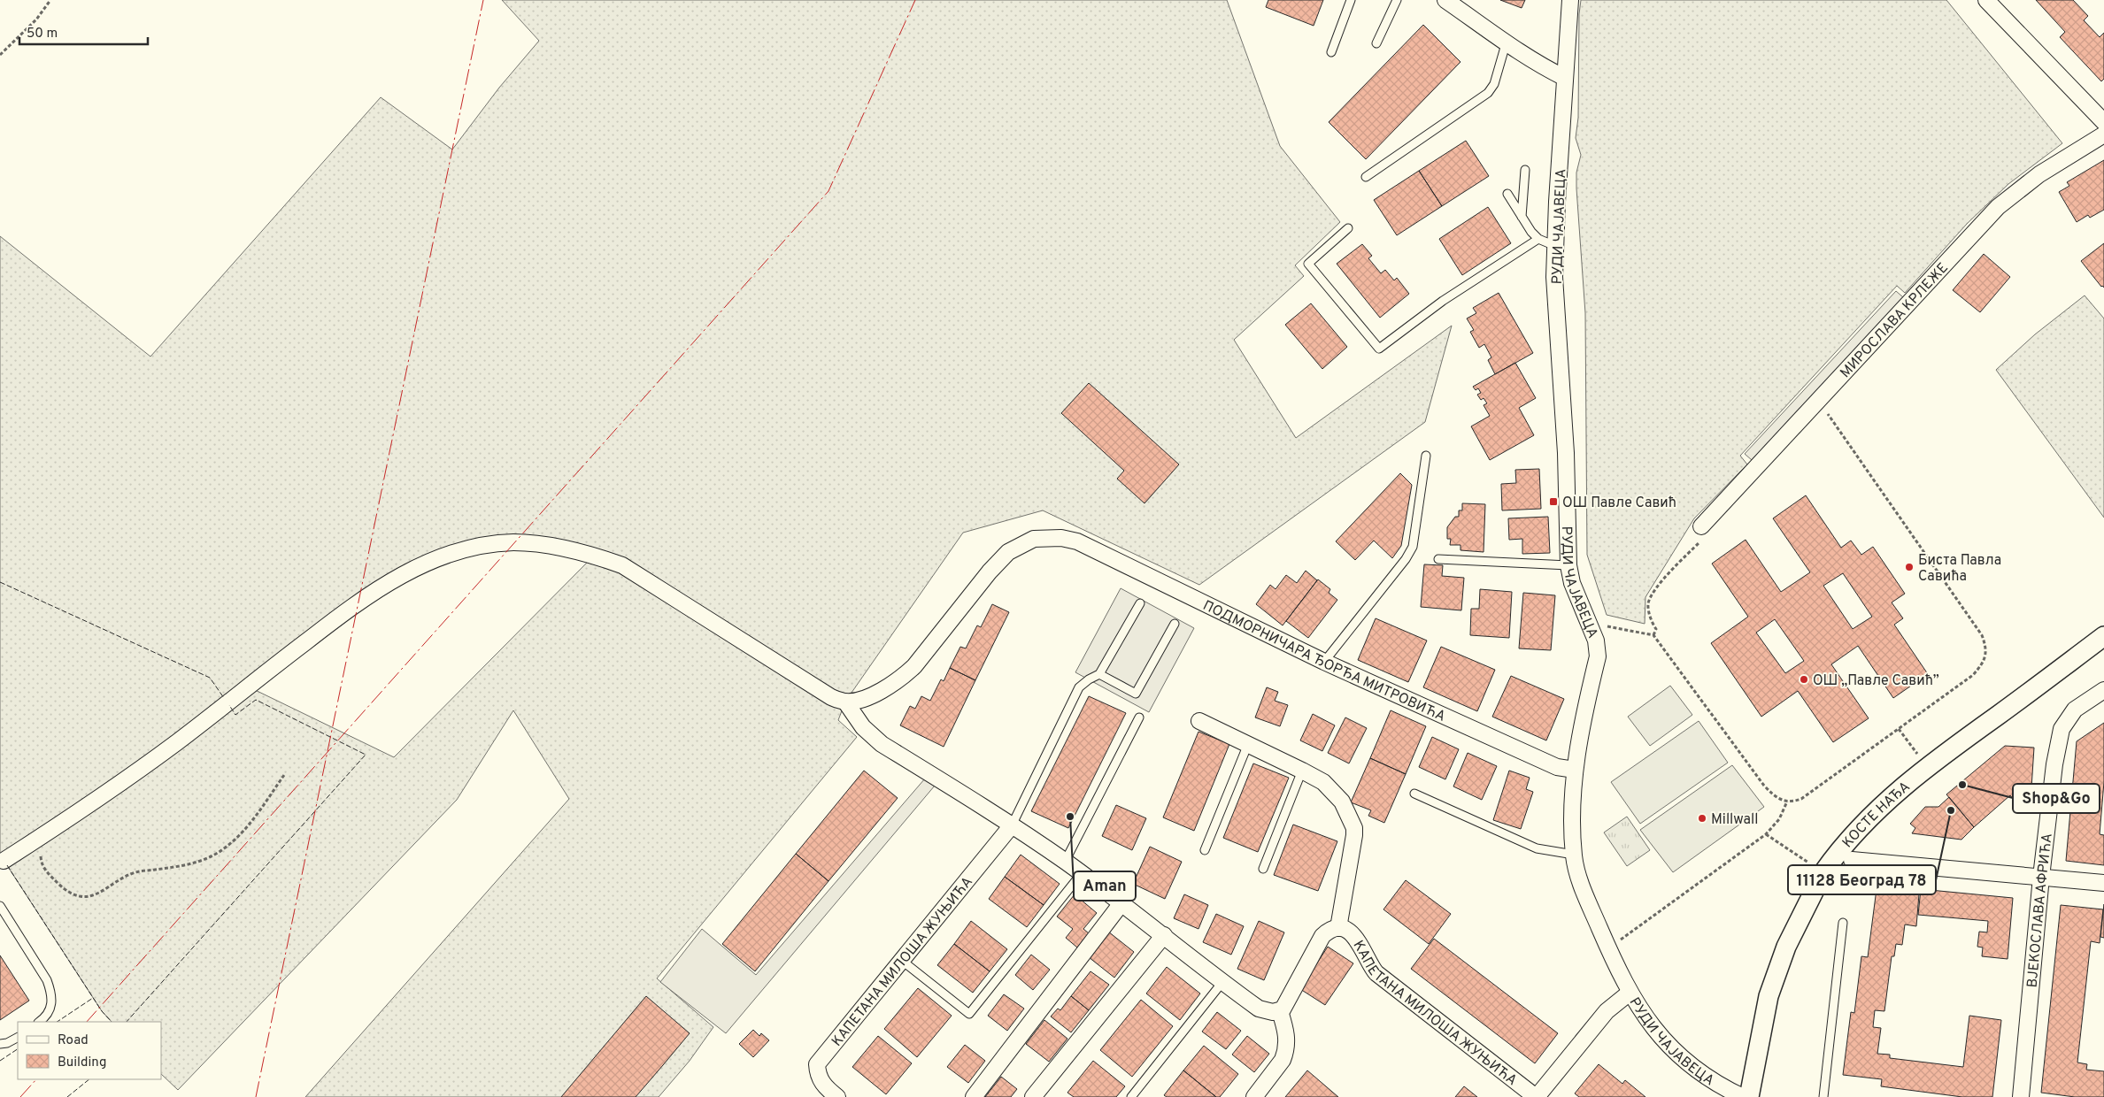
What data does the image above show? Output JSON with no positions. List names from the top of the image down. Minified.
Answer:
{"streets":{"street":["РУДИ ЧАЈАВЕЦА","МИРОСЛАВА КРЛЕЖЕ","ПОДМОРНИЧАРА ЂОРЂА МИТРОВИЋА","КОСТЕ НАЂА","ВЈЕКОСЛАВА АФРИЋА","КАПЕТАНА МИЛОША ЖУЊИЋА"]},"crossings":[["РУДИ ЧАЈАВЕЦА","ПОДМОРНИЧАРА ЂОРЂА МИТРОВИЋА"],["РУДИ ЧАЈАВЕЦА","КАПЕТАНА МИЛОША ЖУЊИЋА"]],"places":{"transit":["ОШ Павле Савић"],"other":["Биста Павла Савића","ОШ „Павле Савић”","Shop&Go","11128 Београд 78","Aman","Millwall"]},"legend":["Road","Building"],"scale_bar":"50 m"}
